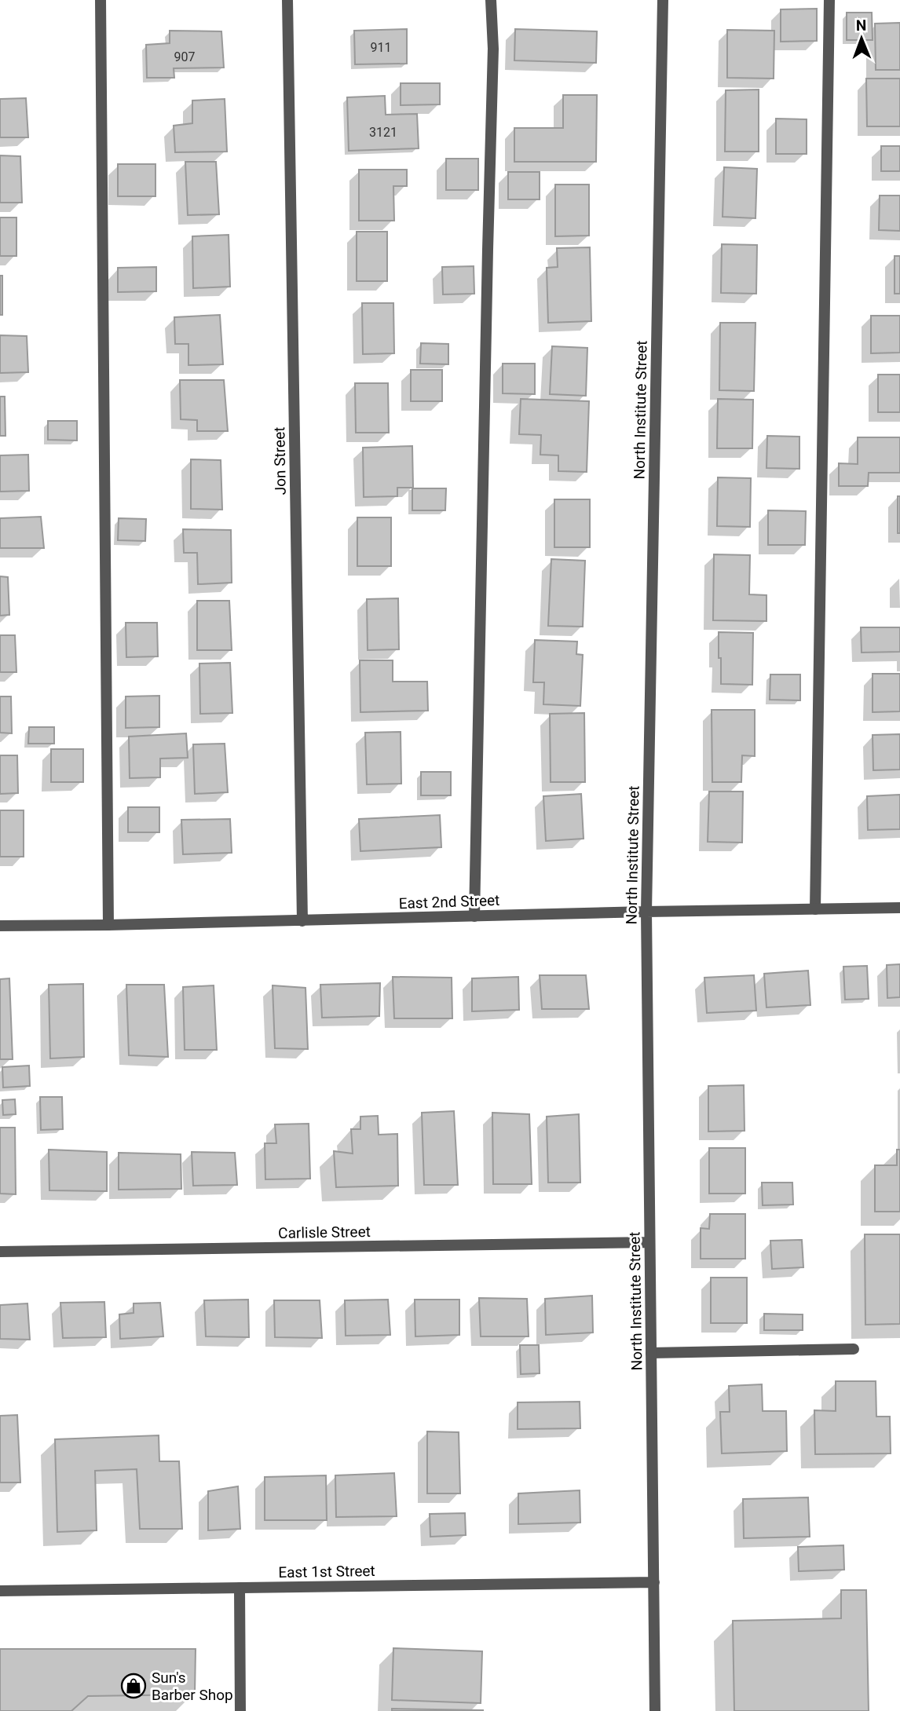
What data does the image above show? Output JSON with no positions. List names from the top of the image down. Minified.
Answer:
{"streets":{"street":["North Institute Street","Jon Street","East 2nd Street","Carlisle Street","East 1st Street"]},"crossings":[["North Institute Street","East 2nd Street"],["North Institute Street","Carlisle Street"],["North Institute Street","East 1st Street"],["Jon Street","East 2nd Street"]],"places":{"shop":["Sun's Barber Shop"]},"house_numbers":["911","907","3121"],"north":"top"}
